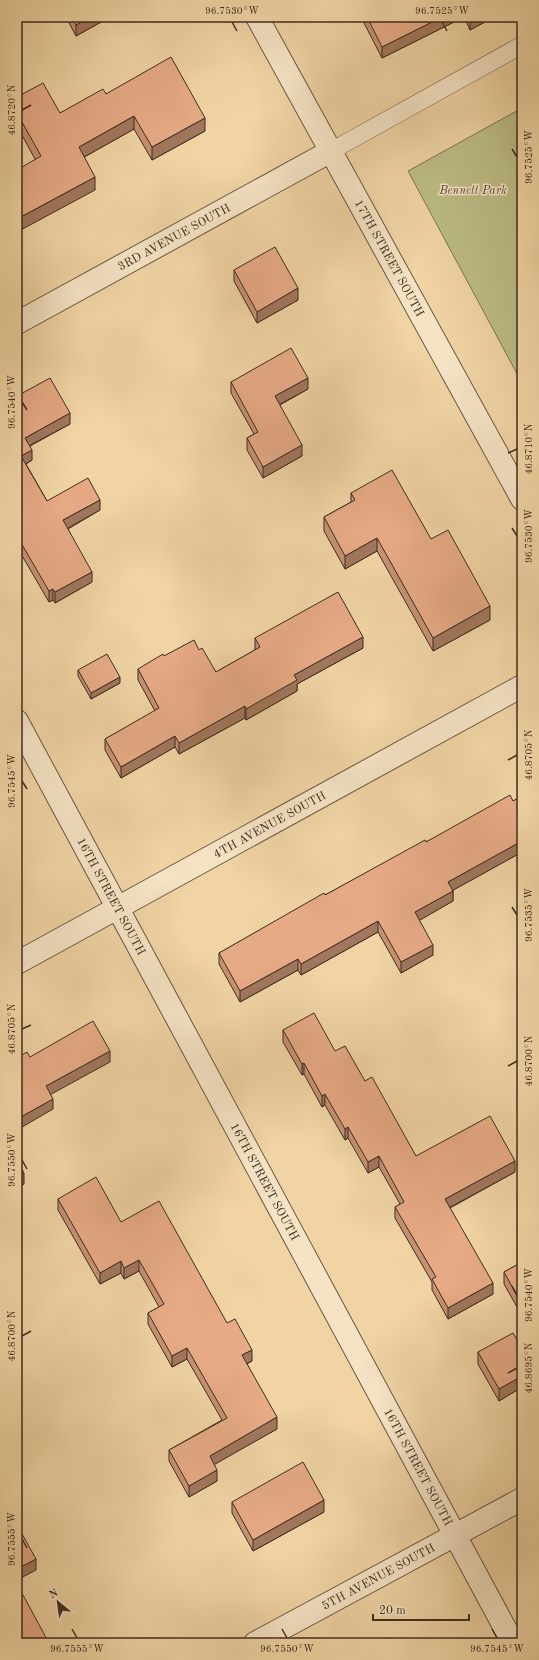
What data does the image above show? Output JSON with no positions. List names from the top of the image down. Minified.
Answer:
{"streets":{"street":["3RD AVENUE SOUTH","17TH STREET SOUTH","4TH AVENUE SOUTH","16TH STREET SOUTH","5TH AVENUE SOUTH"]},"crossings":[["3RD AVENUE SOUTH","17TH STREET SOUTH"],["4TH AVENUE SOUTH","16TH STREET SOUTH"],["16TH STREET SOUTH","5TH AVENUE SOUTH"]],"parks":["Bennett Park"],"scale_bar":"20 m","north":"top left","coordinates":["96.7530°W","96.7525°W","46.8720°N","96.7540°W","46.8710°N","46.8705°N","96.7545°W","96.7535°W","46.8700°N","96.7550°W","46.8695°N","96.7555°W"]}
